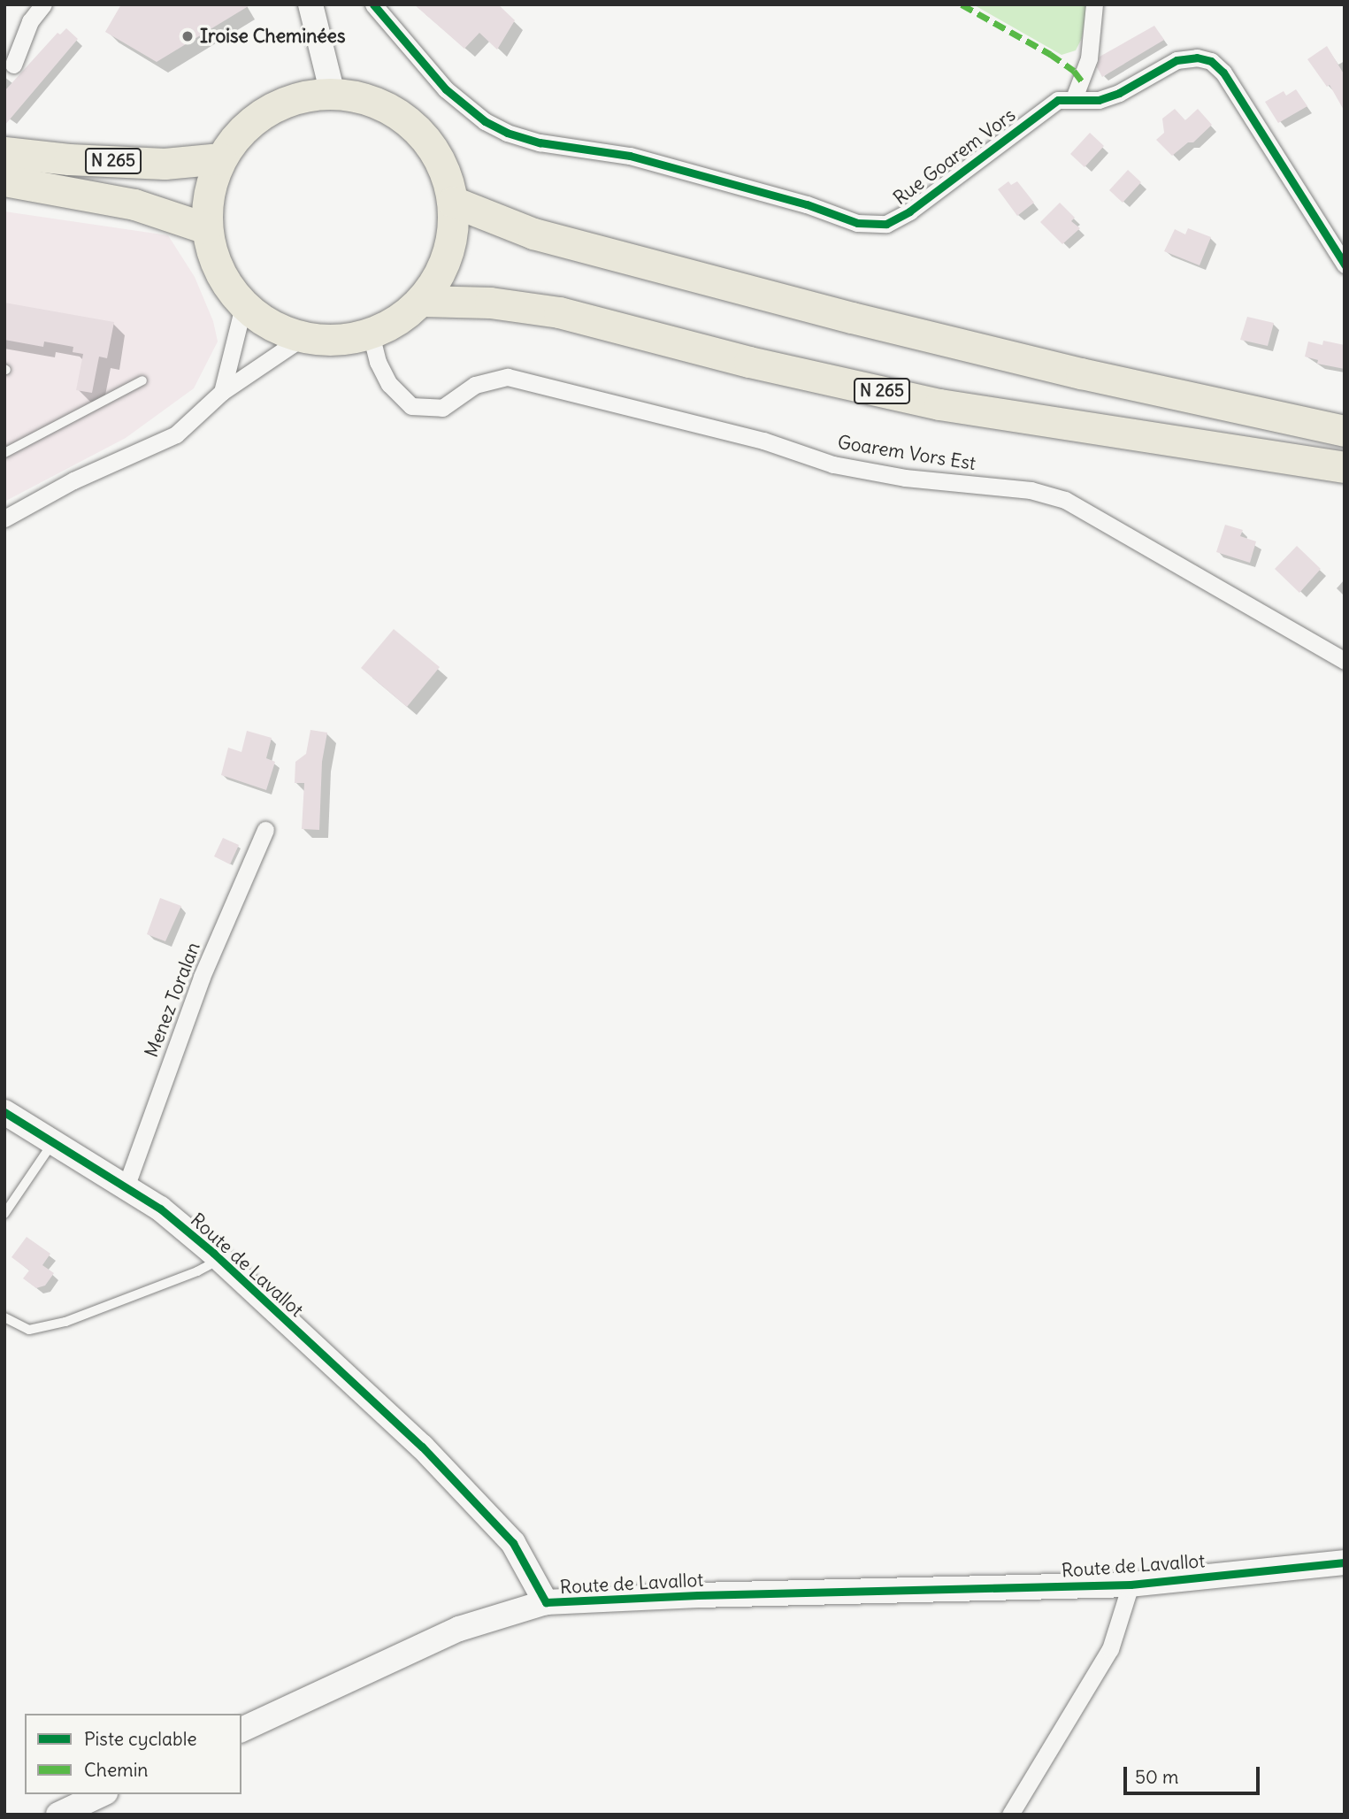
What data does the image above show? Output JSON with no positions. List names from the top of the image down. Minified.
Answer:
{"streets":{"highway":["N 265"],"street":["Rue Goarem Vors","Goarem Vors Est","Menez Toralan","Route de Lavallot"]},"crossings":[["Menez Toralan","Route de Lavallot"]],"places":["Iroise Cheminées"],"legend":["Piste cyclable","Chemin"],"scale_bar":"50 m"}
